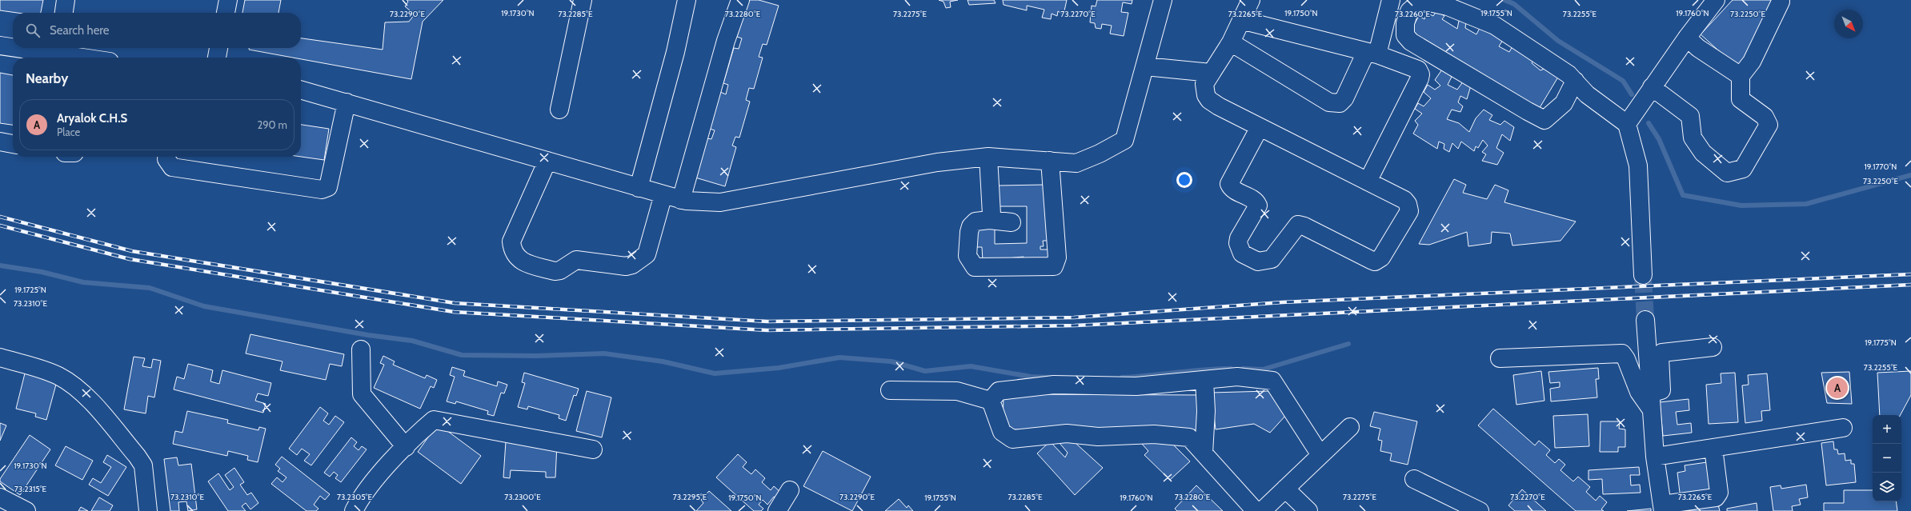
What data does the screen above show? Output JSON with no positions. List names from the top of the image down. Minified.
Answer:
{"north":"bottom right","page":{"search":"Search here","heading":"Nearby","list":[{"mark":"A","name":"Aryalok C.H.S","note":"Place","value":"290 m"}],"pins":"A","map_buttons":["+","−"]},"coordinates":["19.1730°N","19.1750°N","19.1755°N","19.1760°N","73.2290°E","73.2285°E","73.2280°E","73.2275°E","73.2270°E","73.2265°E","73.2260°E","73.2255°E","73.2250°E","19.1770°N","19.1725°N","73.2310°E","19.1775°N","73.2315°E","73.2305°E","73.2300°E","73.2295°E"]}
